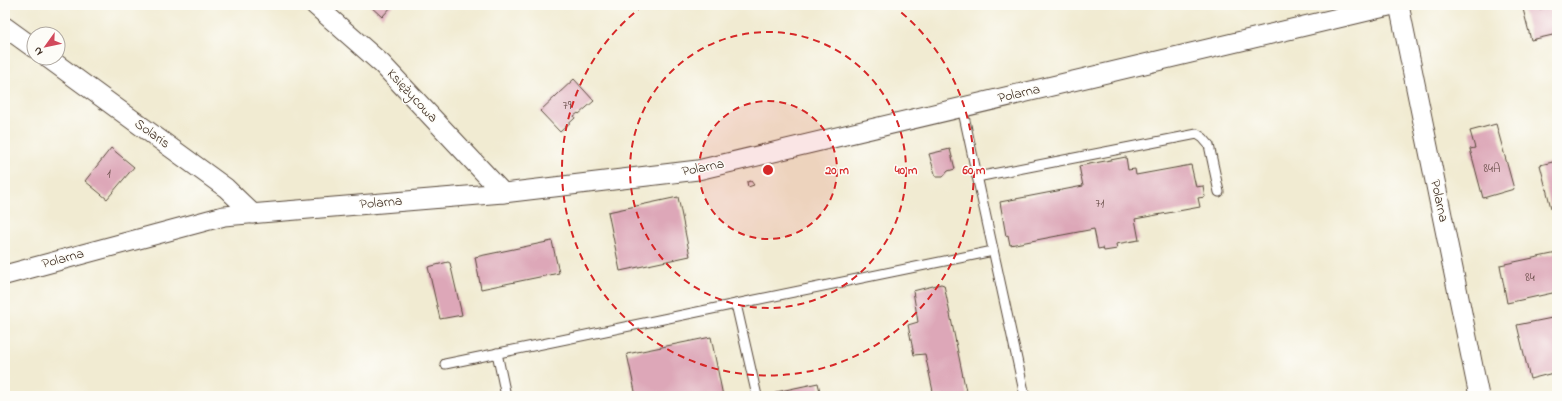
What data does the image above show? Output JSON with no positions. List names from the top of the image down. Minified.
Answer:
{"streets":{"street":["Polarna","Księżycowa","Solaris"]},"crossings":[["Polarna","Księżycowa"],["Polarna","Solaris"]],"house_numbers":["79","84A","1","71","84"],"north":"bottom left","rings":["20 m","40 m","60 m"]}
